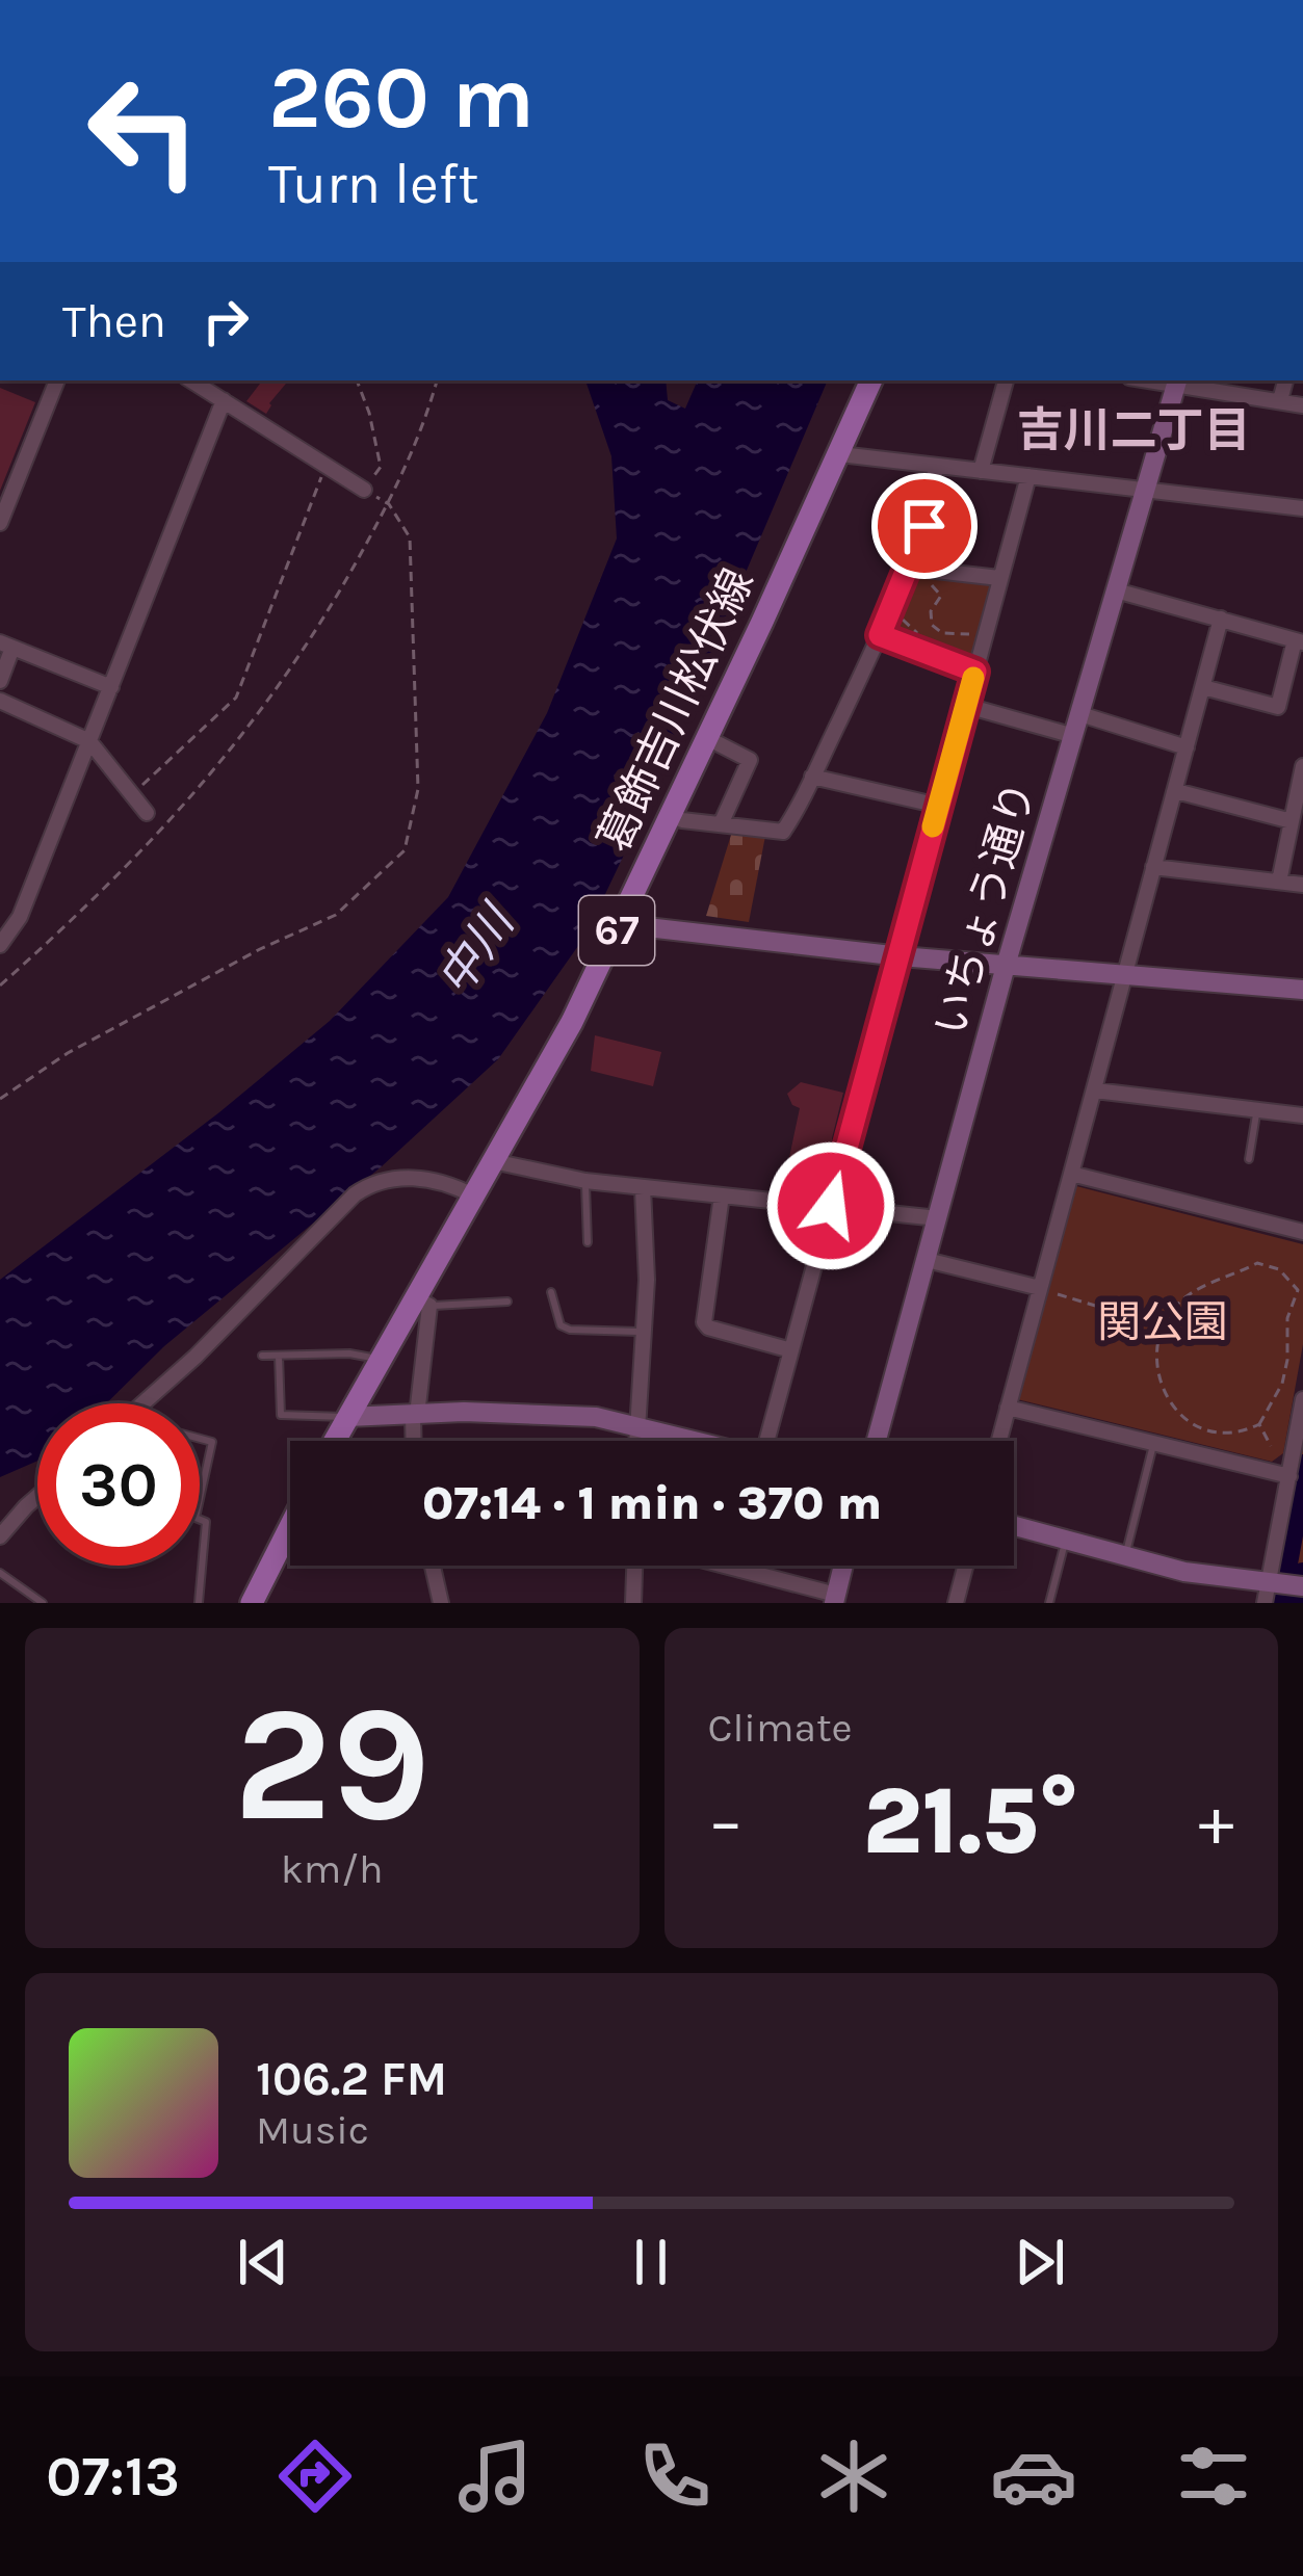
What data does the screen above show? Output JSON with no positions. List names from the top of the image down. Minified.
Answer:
{"streets":{"main road":["葛飾吉川松伏線","67"],"street":["いちょう通り"]},"districts":["吉川二丁目"],"water":["中川"],"parks":["関公園"],"page":{"turn":["260 m","Turn left"],"then":"Then","limit":"30","trip":"07:14 · 1 min · 370 m","tile":[["29","km/h"],"Climate"],"heat":["−","21.5°","+"],"song":["106.2 FM","Music"],"tabs":"07:13"}}
